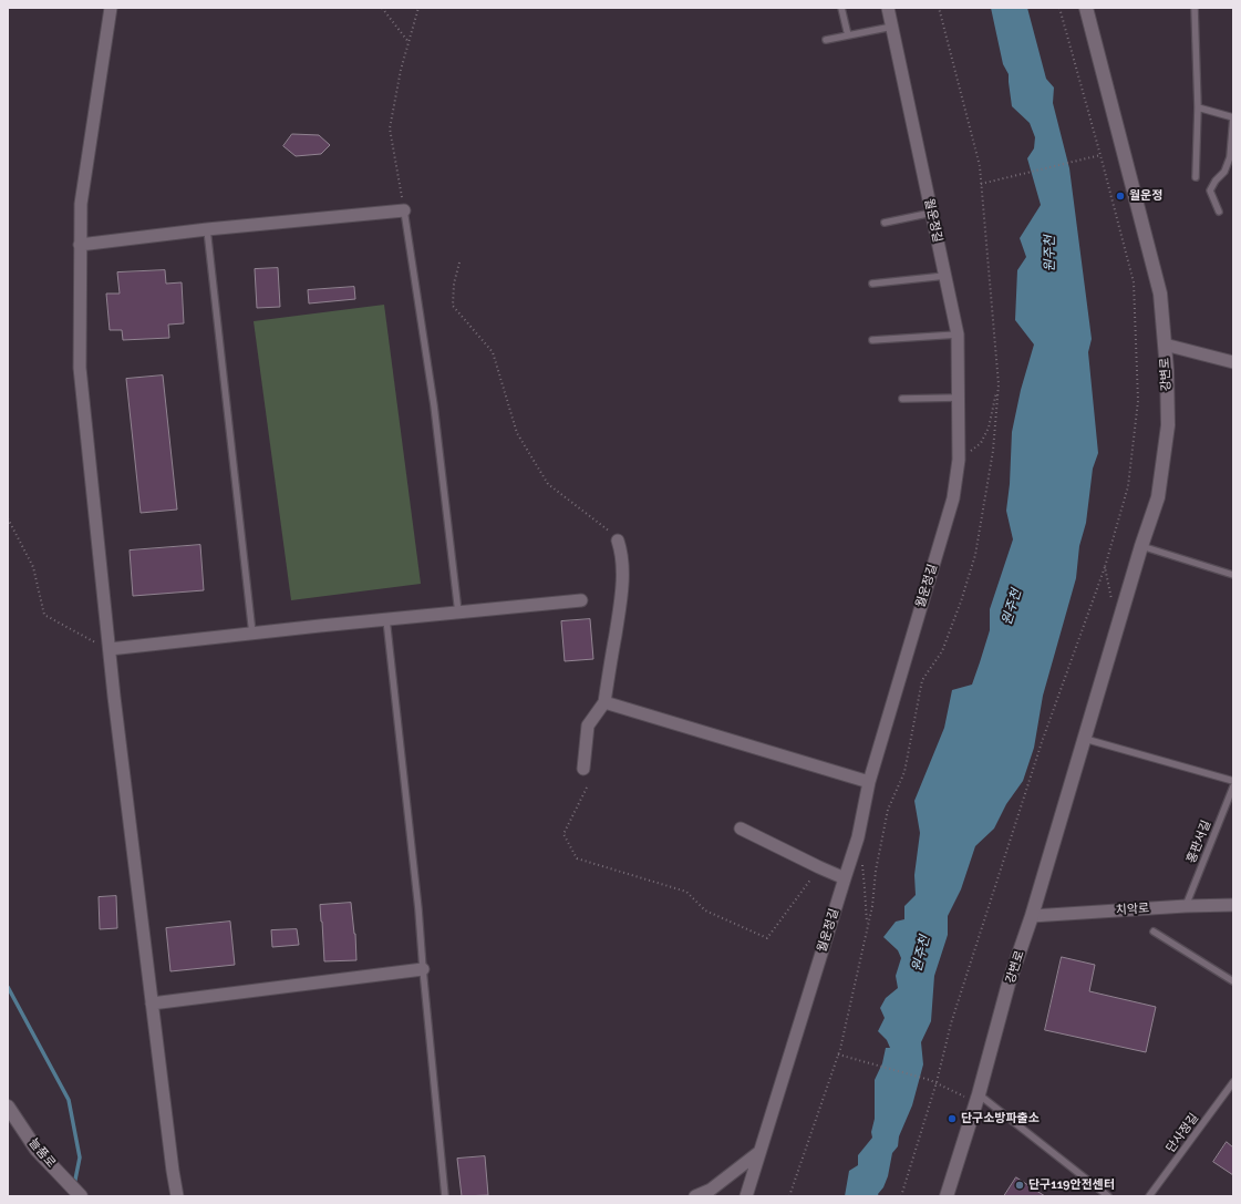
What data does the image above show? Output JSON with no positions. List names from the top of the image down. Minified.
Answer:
{"streets":{"street":["월운정길","강변로","치악로","늘품로"],"lane":["홍판서길","단사정길"]},"crossings":[["강변로","치악로"],["홍판서길","치악로"]],"water":["원주천"],"places":["월운정","단구소방파출소","단구119안전센터"]}
